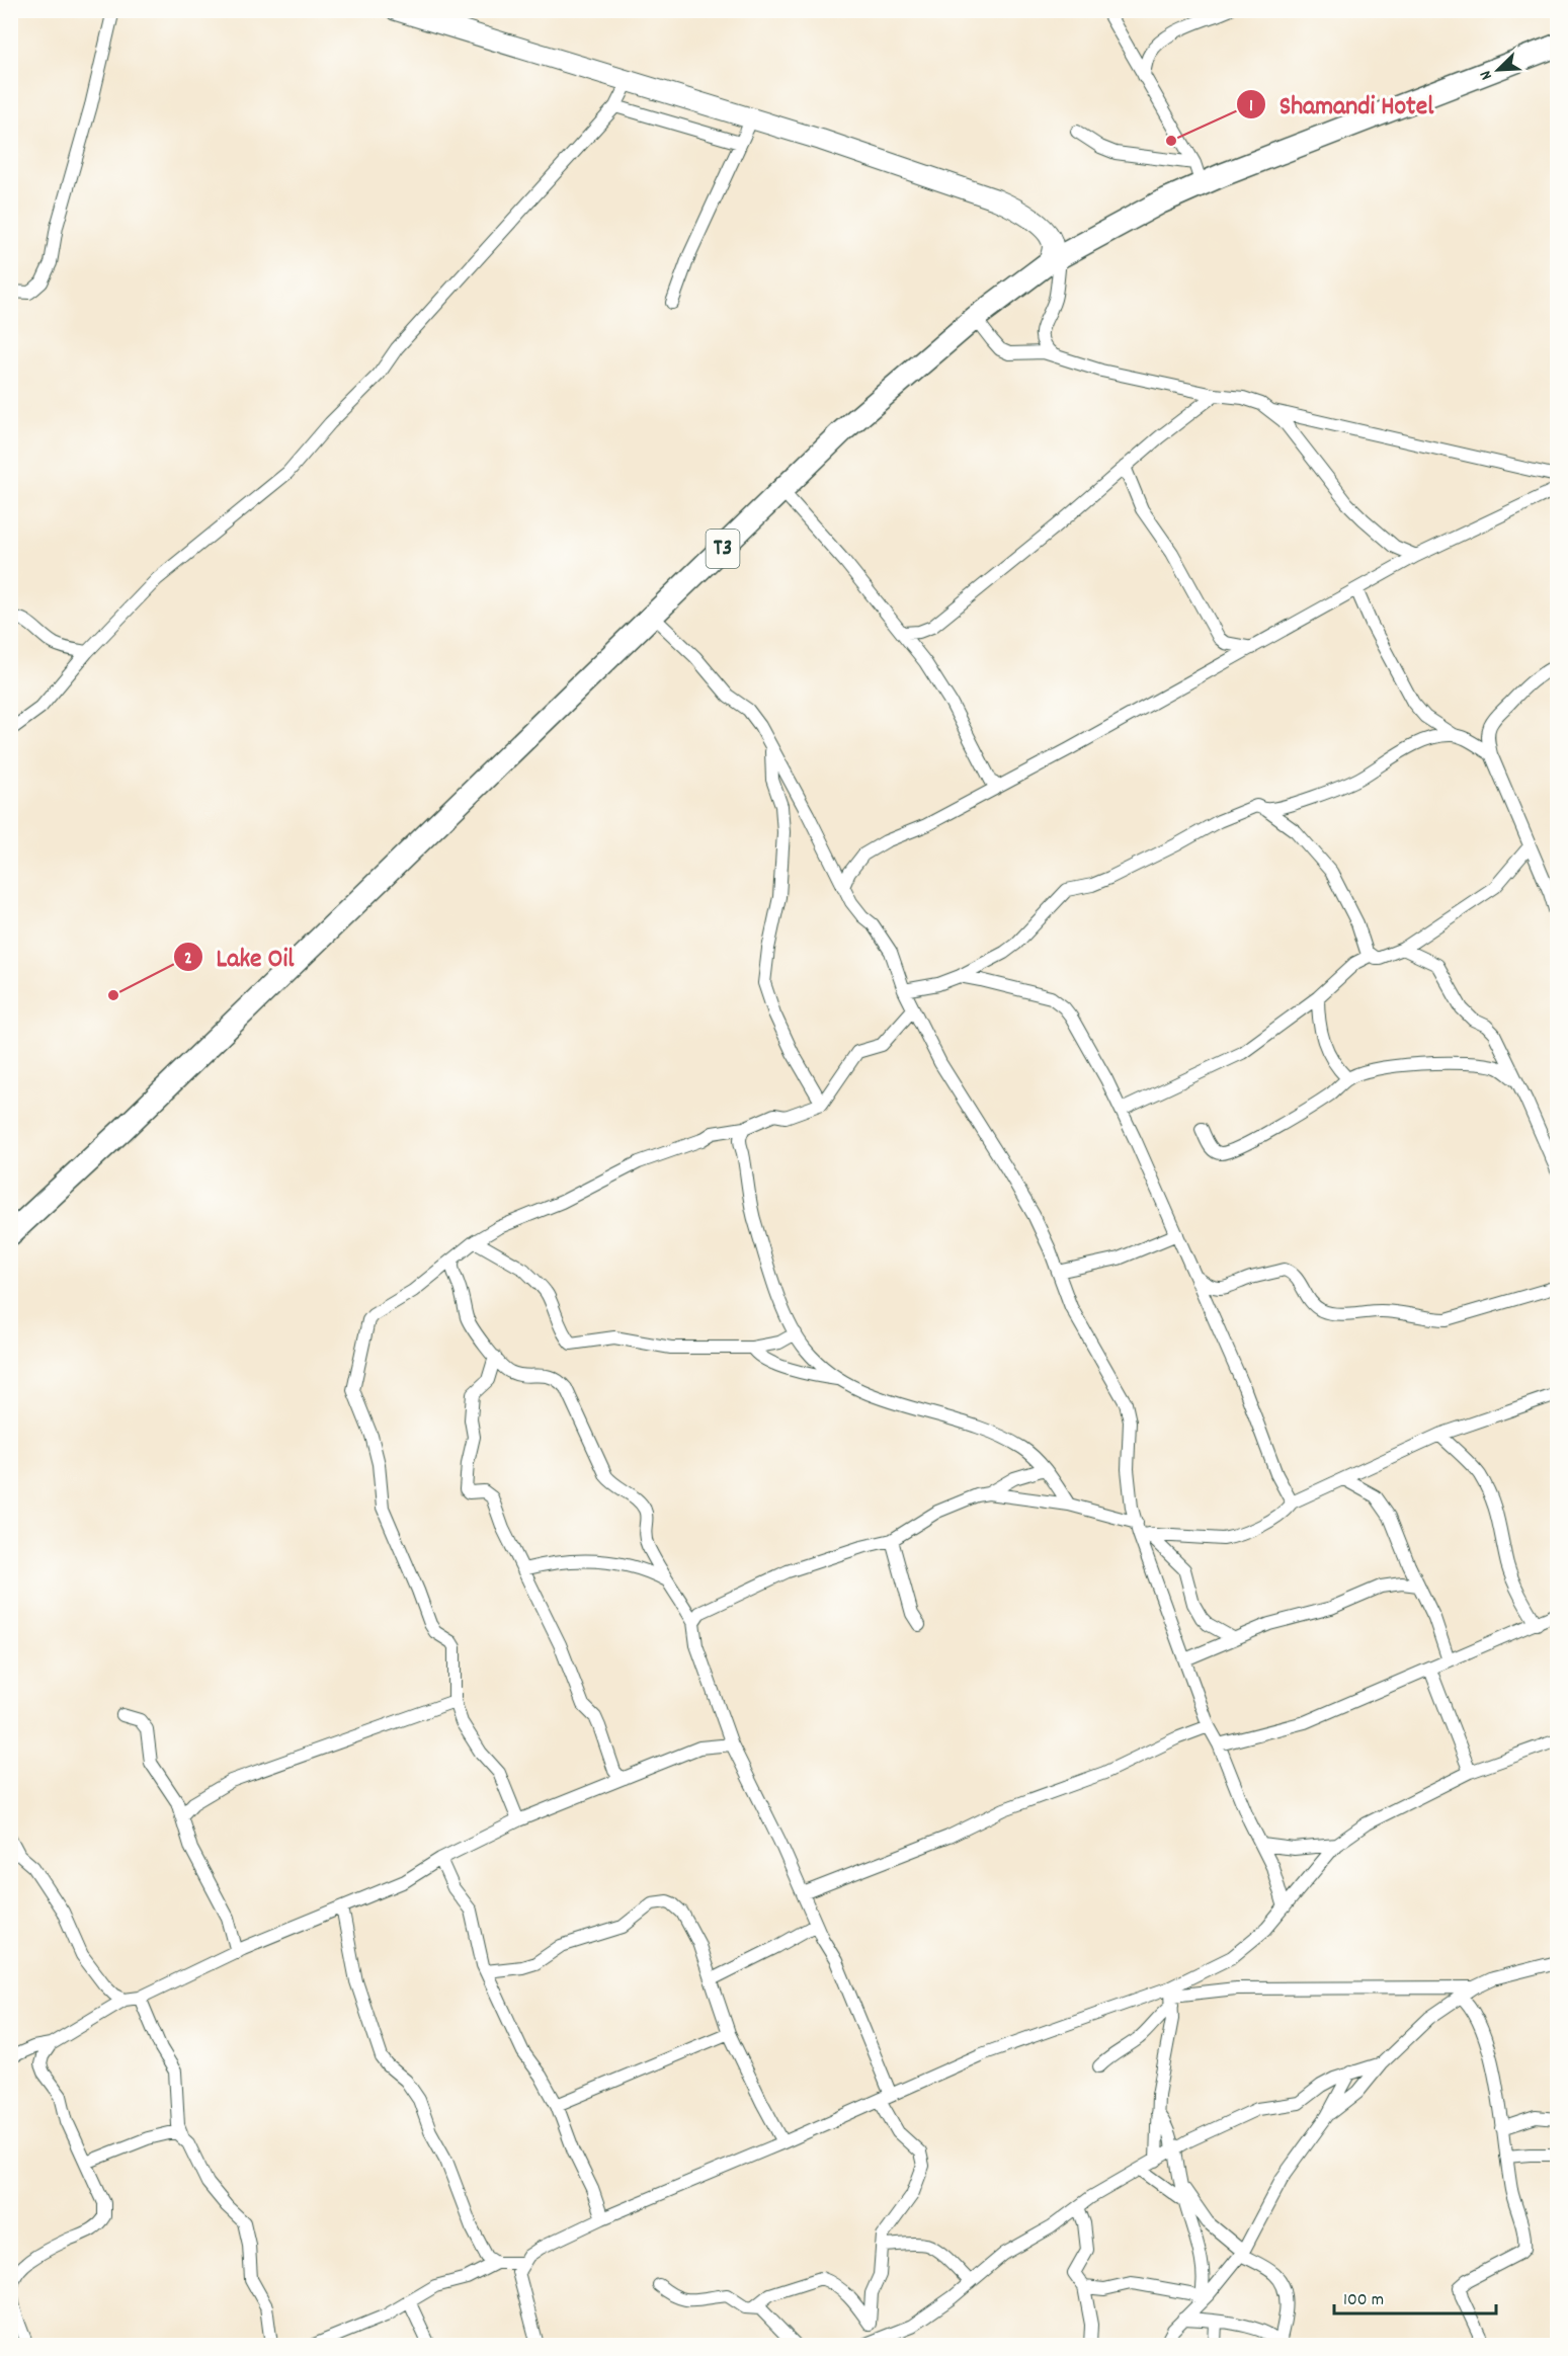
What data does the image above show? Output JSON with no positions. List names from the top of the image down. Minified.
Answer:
{"streets":{"highway":["T3"]},"places":["Shamandi Hotel","Lake Oil"],"scale_bar":"100 m","north":"bottom left"}
